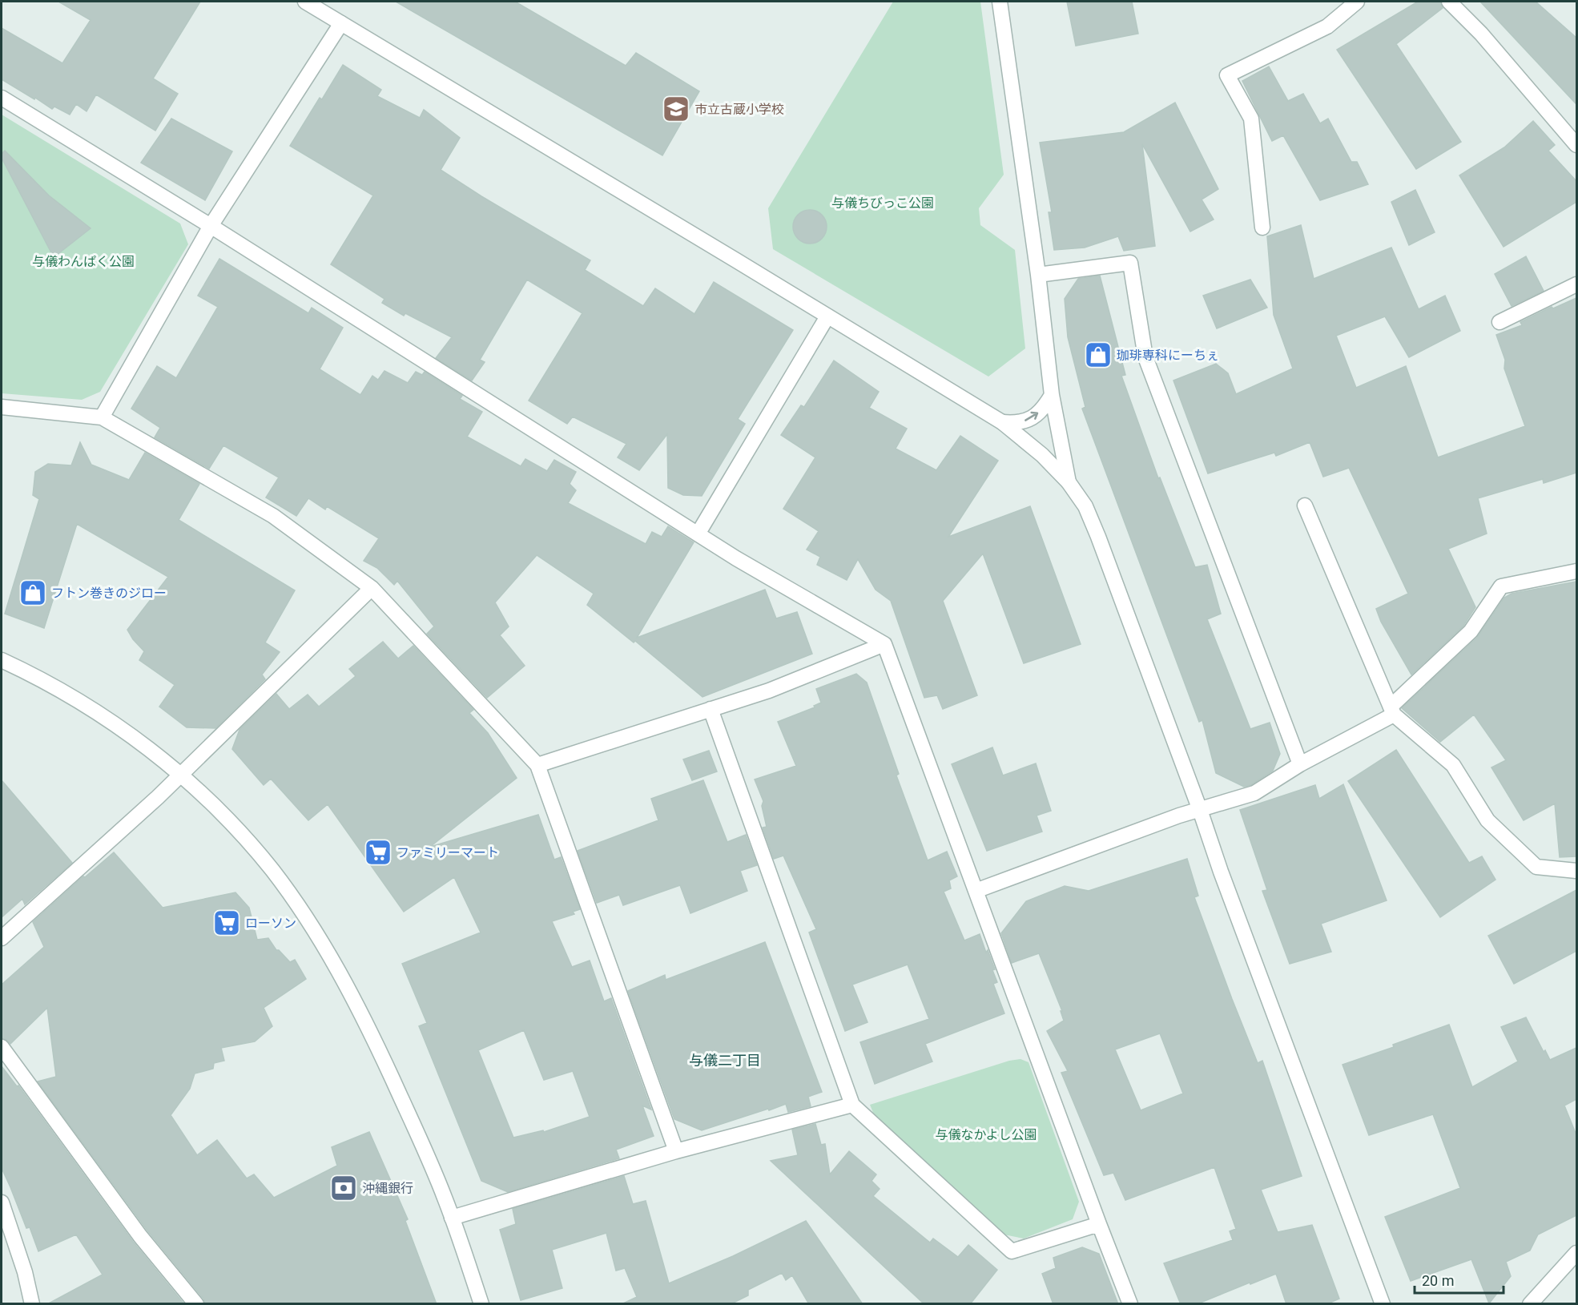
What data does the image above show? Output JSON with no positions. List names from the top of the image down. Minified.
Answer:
{"districts":["与儀二丁目"],"parks":["与儀ちびっこ公園","与儀わんぱく公園","与儀なかよし公園"],"places":{"school or university":["市立古蔵小学校"],"shop":["珈琲専科にーちぇ","フトン巻きのジロー"],"supermarket":["ファミリーマート","ローソン"],"bank":["沖縄銀行"]},"scale_bar":"20 m"}
